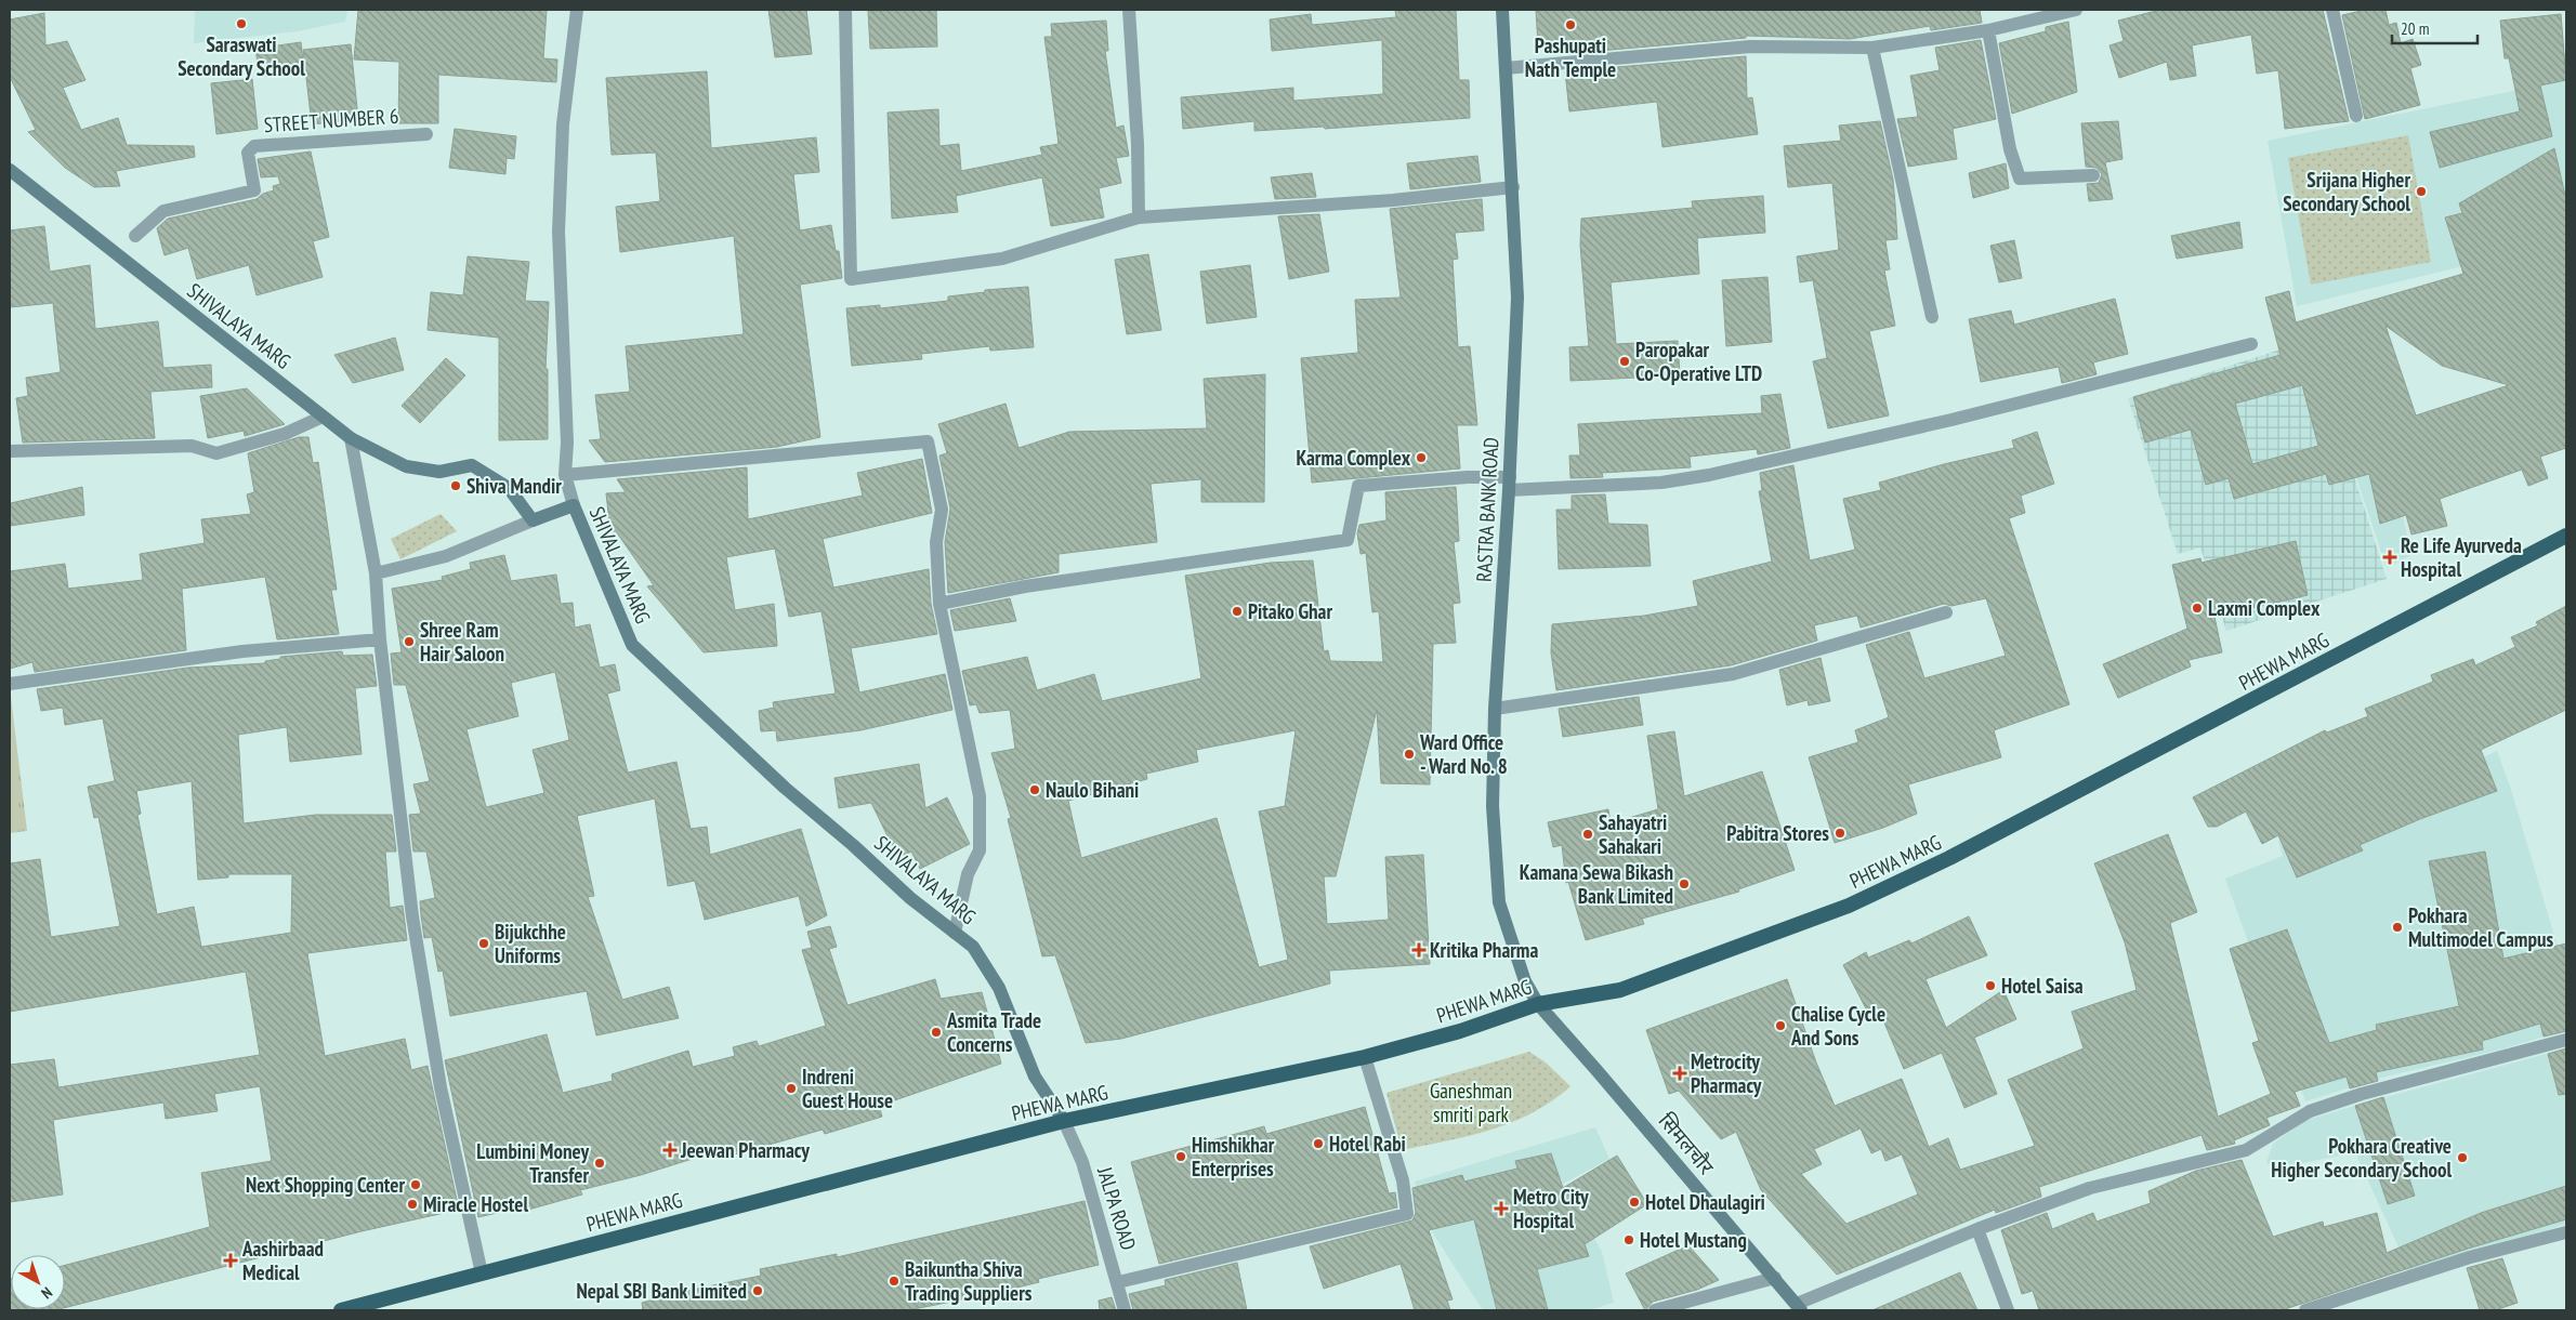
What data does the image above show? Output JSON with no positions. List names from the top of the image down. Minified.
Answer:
{"streets":{"highway":["PHEWA MARG"],"main road":["SHIVALAYA MARG","RASTRA BANK ROAD","सिमलचौर"],"street":["STREET NUMBER 6","JALPA ROAD"]},"crossings":[["SHIVALAYA MARG","PHEWA MARG"],["SHIVALAYA MARG","JALPA ROAD"],["RASTRA BANK ROAD","PHEWA MARG"],["RASTRA BANK ROAD","सिमलचौर"],["PHEWA MARG","सिमलचौर"],["PHEWA MARG","JALPA ROAD"]],"parks":["Ganeshman smriti park"],"places":{"other":["Saraswati Secondary School","Pashupati Nath Temple","Srijana Higher Secondary School","Paropakar Co-Operative LTD","Karma Complex","Shiva Mandir","Laxmi Complex","Pitako Ghar","Shree Ram Hair Saloon","Ward Office - Ward No. 8","Naulo Bihani","Pabitra Stores","Sahayatri Sahakari","Kamana Sewa Bikash Bank Limited","Pokhara Multimodel Campus","Bijukchhe Uniforms","Hotel Saisa","Chalise Cycle And Sons","Asmita Trade Concerns","Indreni Guest House","Hotel Rabi","Himshikhar Enterprises","Pokhara Creative Higher Secondary School","Lumbini Money Transfer","Next Shopping Center","Hotel Dhaulagiri","Miracle Hostel","Hotel Mustang","Baikuntha Shiva Trading Suppliers","Nepal SBI Bank Limited"],"health":["Re Life Ayurveda Hospital","Kritika Pharma","Metrocity Pharmacy","Jeewan Pharmacy","Metro City Hospital","Aashirbaad Medical"]},"scale_bar":"20 m","north":"bottom right"}
